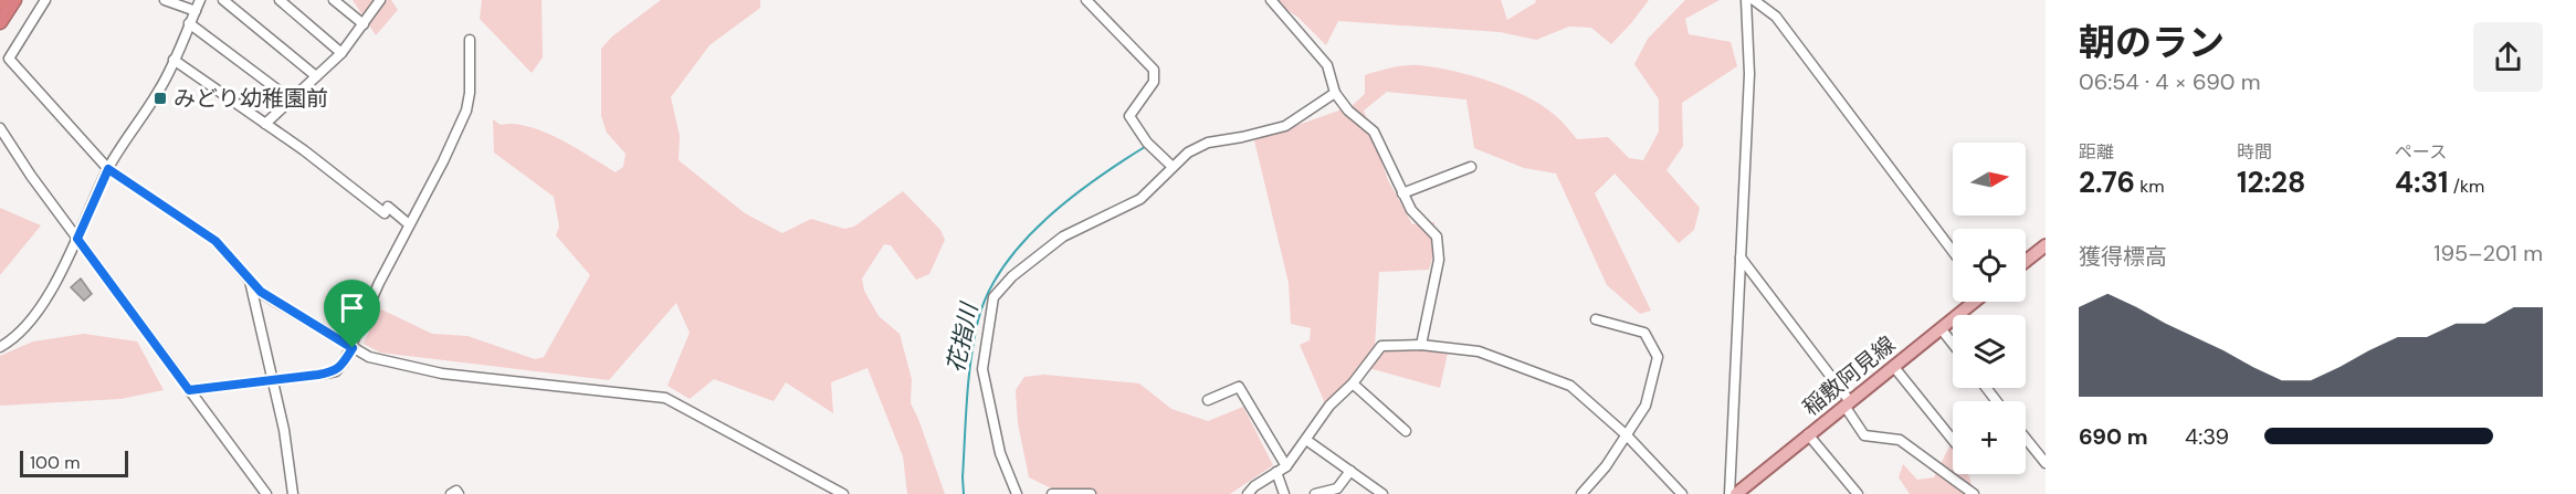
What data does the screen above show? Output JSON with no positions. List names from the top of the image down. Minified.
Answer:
{"streets":{"main road":["稲敷阿見線"]},"water":["花指川"],"places":{"transit":["みどり幼稚園前"]},"scale_bar":"100 m","north":"right","page":{"heading":["朝のラン","06:54 · 4 × 690 m"],"stats":[["距離","2.76 km"],["時間","12:28"],["ペース","4:31 /km"]],"map_buttons":"+","chart":["獲得標高","195–201 m"],"list":[{"name":"690 m","note":"4:39"}],"scale":"100 m"}}
